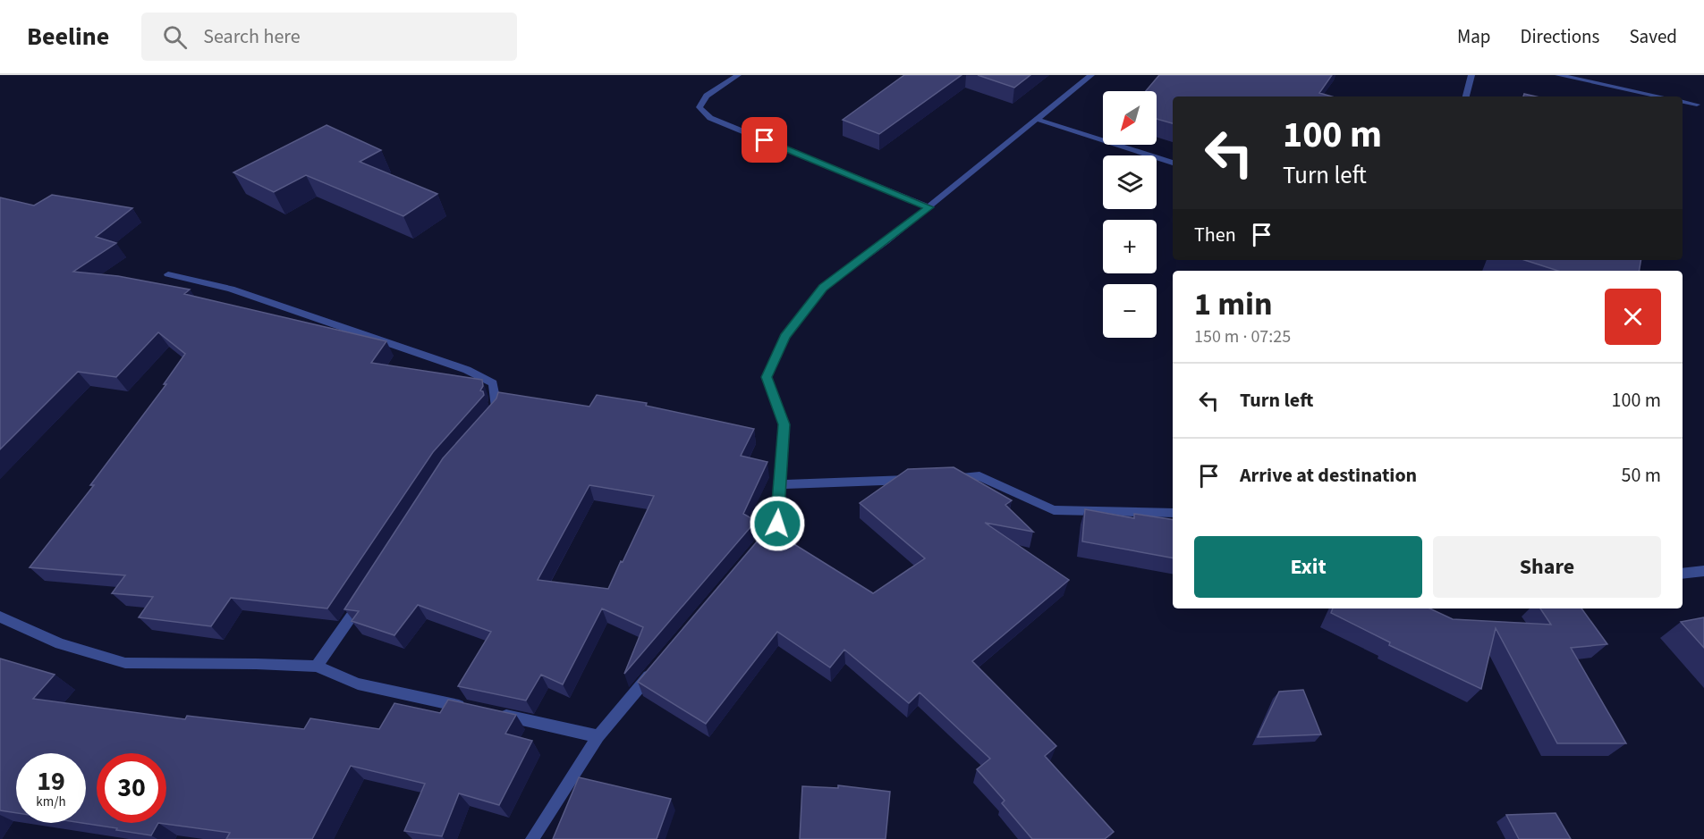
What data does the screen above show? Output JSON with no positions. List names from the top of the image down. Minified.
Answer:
{"north":"bottom left","page":{"header":"Beeline","search":"Search here","nav":["Map","Directions","Saved"],"map_buttons":["+","−"],"turn":["100 m","Turn left"],"then":"Then","heading":["1 min","150 m · 07:25"],"list":[{"name":"Turn left","value":"100 m"},{"name":"Arrive at destination","value":"50 m"}],"buttons":["Exit","Share"],"speed":"19 km/h","limit":"30"}}
